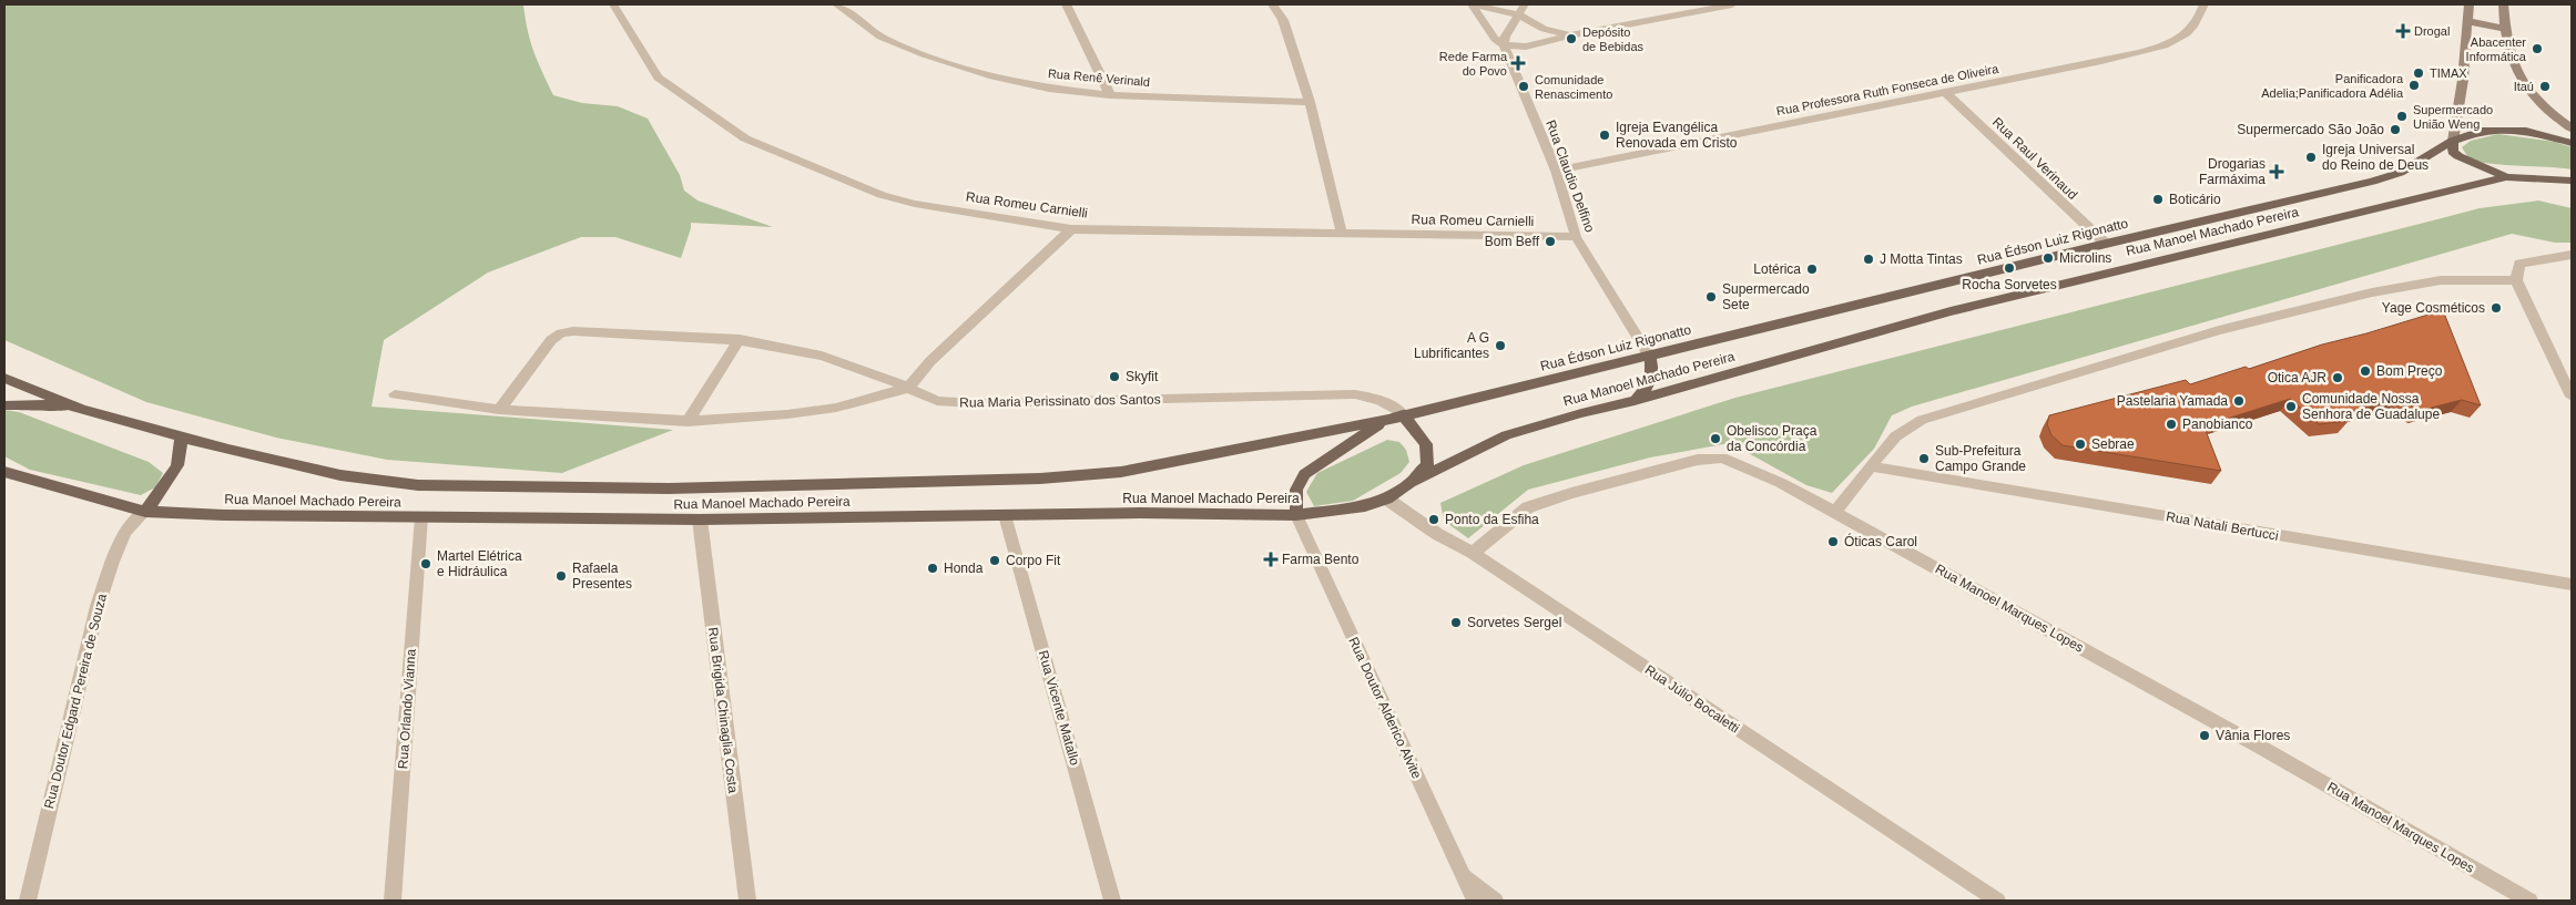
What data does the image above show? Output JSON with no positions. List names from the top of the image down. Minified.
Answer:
{"streets":{"main road":["Rua Manoel Machado Pereira","Rua Édson Luiz Rigonatto"],"street":["Rua Renê Verinald","Rua Professora Ruth Fonseca de Oliveira","Rua Raul Verinaud","Rua Claudio Delfino","Rua Romeu Carnielli","Rua Maria Perissinato dos Santos","Rua Natali Bertucci","Rua Manoel Marques Lopes","Rua Júlio Bocaletti","Rua Doutor Edgard Pereira de Souza","Rua Vicente Matallo","Rua Doutor Alderico Alvite","Rua Orlando Vianna","Rua Brigida Chinaglia Costa"]},"crossings":[["Rua Professora Ruth Fonseca de Oliveira","Rua Raul Verinaud"],["Rua Professora Ruth Fonseca de Oliveira","Rua Claudio Delfino"],["Rua Raul Verinaud","Rua Édson Luiz Rigonatto"],["Rua Claudio Delfino","Rua Romeu Carnielli"],["Rua Claudio Delfino","Rua Édson Luiz Rigonatto"],["Rua Manoel Machado Pereira","Rua Édson Luiz Rigonatto"],["Rua Manoel Machado Pereira","Rua Maria Perissinato dos Santos"],["Rua Manoel Machado Pereira","Rua Júlio Bocaletti"],["Rua Manoel Machado Pereira","Rua Doutor Edgard Pereira de Souza"],["Rua Manoel Machado Pereira","Rua Vicente Matallo"],["Rua Manoel Machado Pereira","Rua Doutor Alderico Alvite"],["Rua Manoel Machado Pereira","Rua Orlando Vianna"],["Rua Manoel Machado Pereira","Rua Brigida Chinaglia Costa"],["Rua Édson Luiz Rigonatto","Rua Maria Perissinato dos Santos"],["Rua Manoel Marques Lopes","Rua Júlio Bocaletti"]],"places":{"health":["Drogal","Rede Farma do Povo","Drogarias Farmáxima","Farma Bento"],"other":["Depósito de Bebidas","Abacenter Informática","TIMAX","Panificadora Adelia;Panificadora Adélia","Comunidade Renascimento","Itaú","Supermercado União Weng","Supermercado São João","Igreja Evangélica Renovada em Cristo","Igreja Universal do Reino de Deus","Boticário","Bom Beff","Microlins","J Motta Tintas","Rocha Sorvetes","Lotérica","Supermercado Sete","Yage Cosméticos","A G Lubrificantes","Bom Preço","Skyfit","Otica AJR","Pastelaria Yamada","Comunidade Nossa Senhora de Guadalupe","Panobianco","Obelisco Praça da Concórdia","Sebrae","Sub-Prefeitura Campo Grande","Ponto da Esfiha","Óticas Carol","Corpo Fit","Martel Elétrica e Hidráulica","Honda","Rafaela Presentes","Sorvetes Sergel","Vânia Flores"]}}
